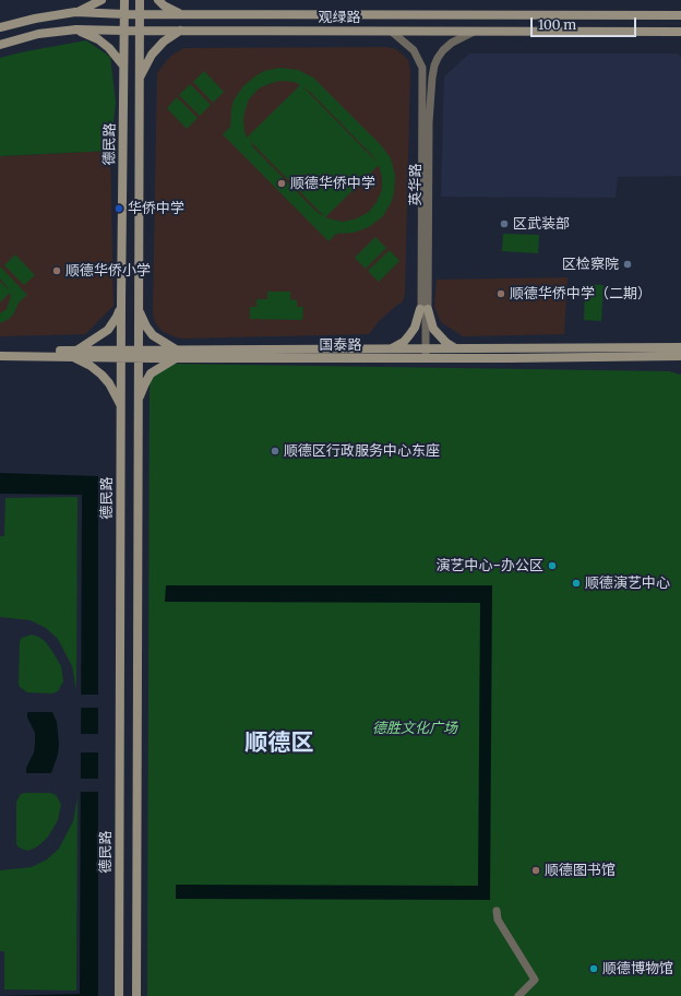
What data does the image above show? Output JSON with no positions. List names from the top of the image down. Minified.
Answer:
{"streets":{"main road":["观绿路","德民路","国泰路"],"street":["英华路"]},"crossings":[["观绿路","德民路"],["观绿路","英华路"],["德民路","国泰路"],["英华路","国泰路"]],"districts":["顺德区"],"parks":["德胜文化广场"],"places":["顺德华侨中学","华侨中学","区武装部","区检察院","顺德华侨小学","顺德华侨中学（二期）","顺德区行政服务中心东座","演艺中心-办公区","顺德演艺中心","顺德图书馆","顺德博物馆"],"scale_bar":"100 m"}
